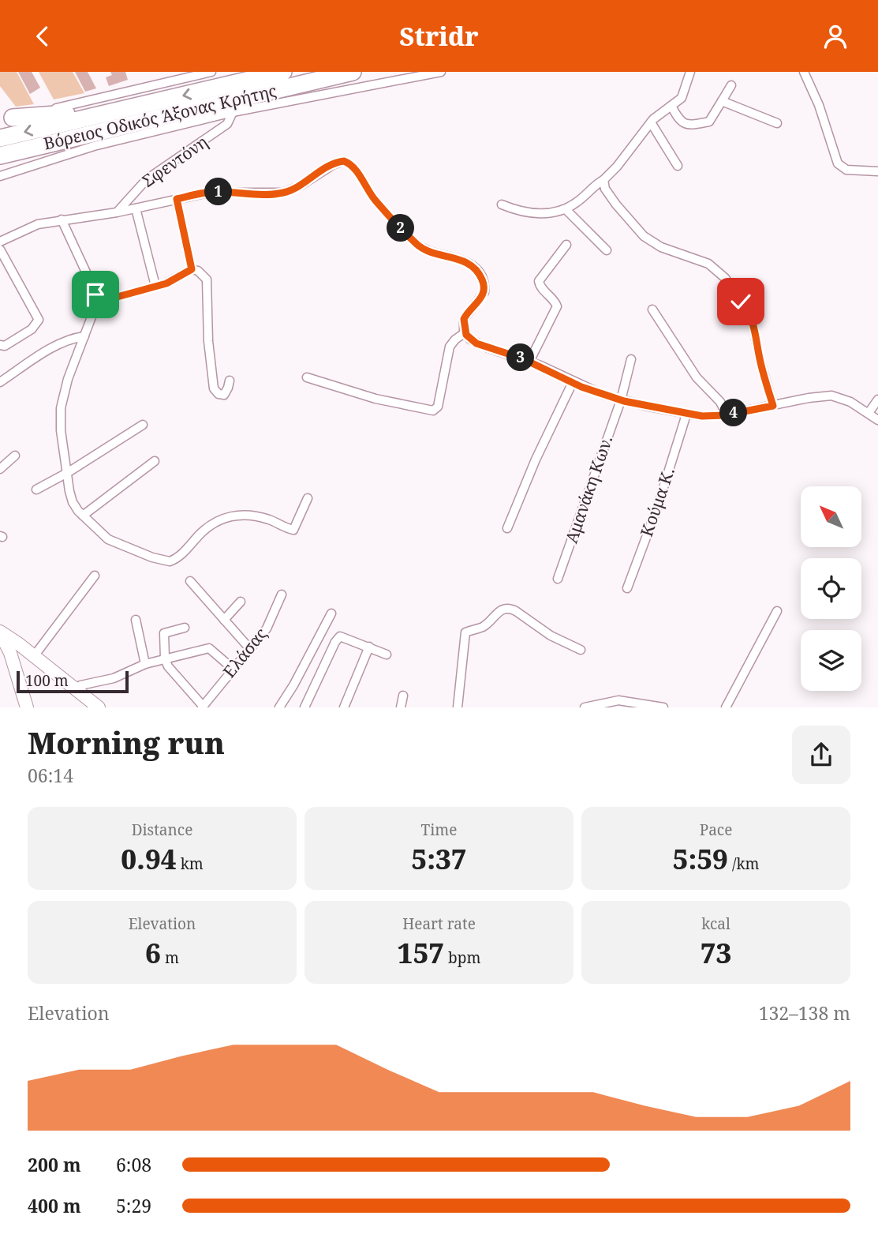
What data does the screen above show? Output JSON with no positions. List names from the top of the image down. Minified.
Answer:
{"streets":{"highway":["Βόρειος Οδικός Άξονας Κρήτης"],"street":["Σφεντόνη","Αμανάκη Κων.","Κούμα Κ.","Ελάσας"]},"scale_bar":"100 m","north":"top left","page":{"header":"Stridr","pins":["1","2","3","4"],"scale":"100 m","heading":["Morning run","06:14"],"stats":[["Distance","0.94 km"],["Time","5:37"],["Pace","5:59 /km"],["Elevation","6 m"],["Heart rate","157 bpm"],["kcal","73"]],"chart":["Elevation","132–138 m"],"list":[{"name":"200 m","note":"6:08"},{"name":"400 m","note":"5:29"}]}}
